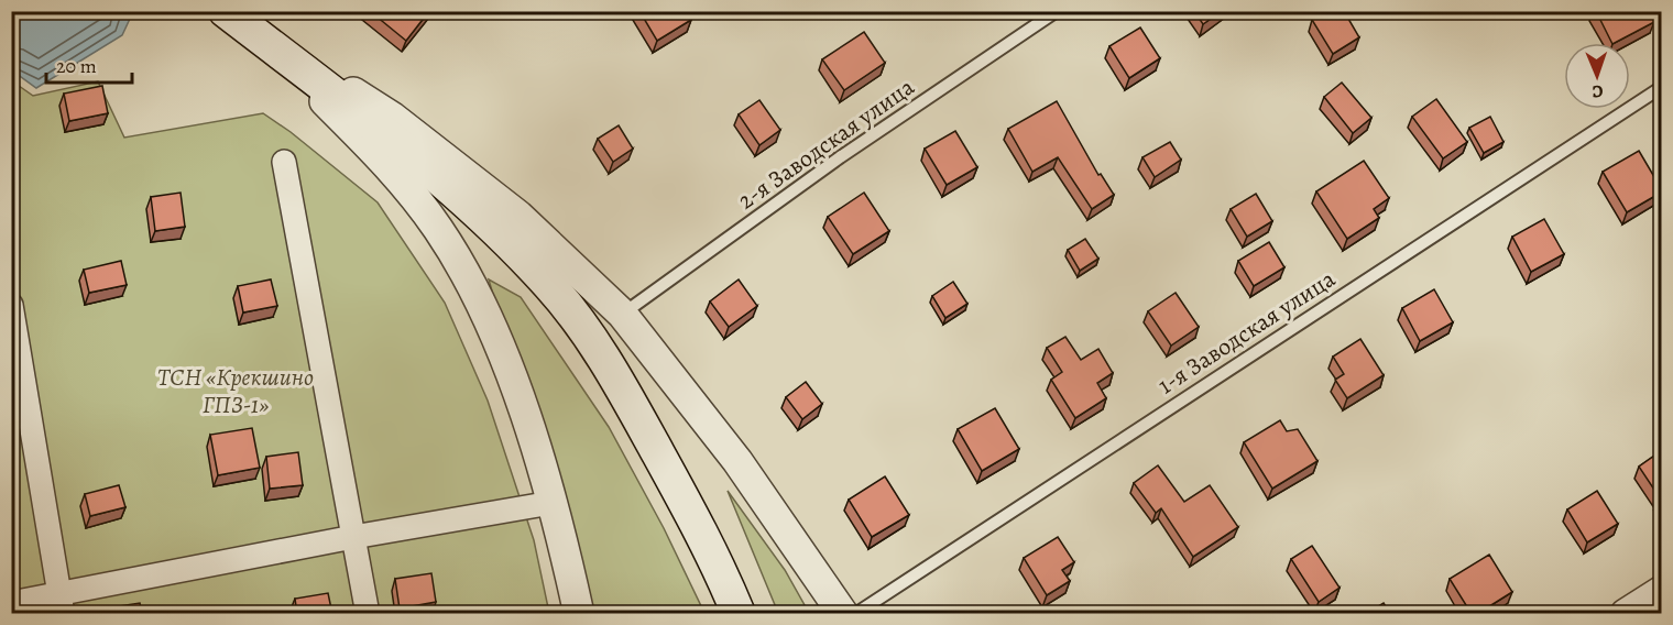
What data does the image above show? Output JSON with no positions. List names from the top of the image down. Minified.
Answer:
{"streets":{"lane":["2-я Заводская улица","1-я Заводская улица"]},"parks":["ТСН «Крекшино ГПЗ-1»"],"scale_bar":"20 m","north":"bottom"}
